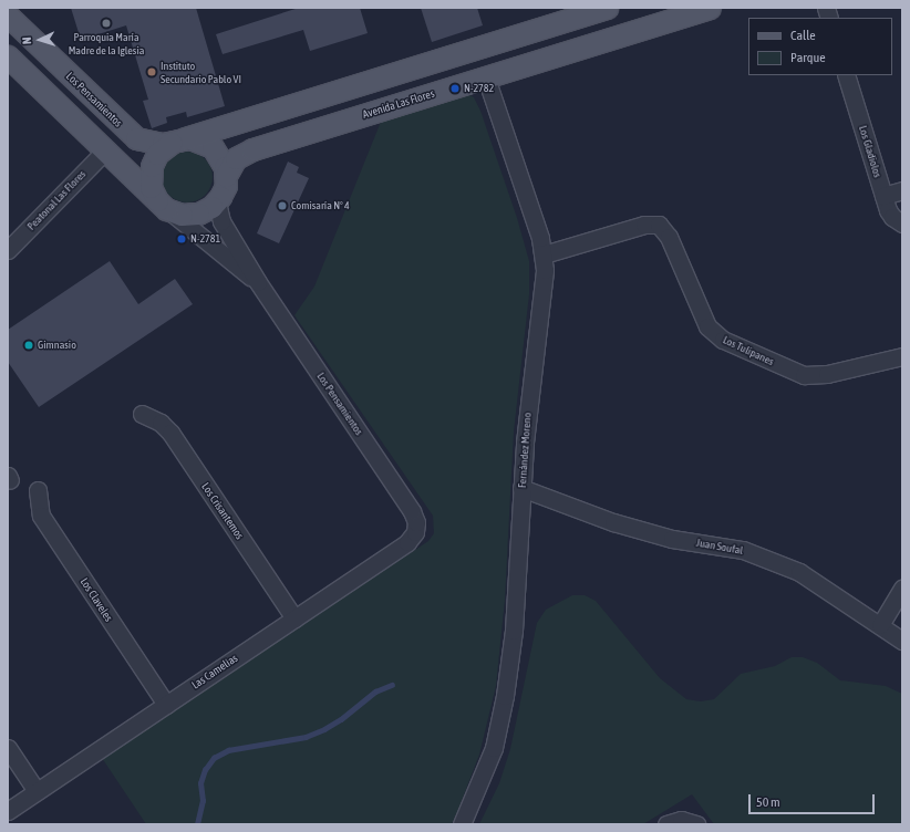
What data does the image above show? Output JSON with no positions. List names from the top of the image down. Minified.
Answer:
{"streets":{"main road":["Los Pensamientos","Avenida Las Flores"],"street":["Los Gladiolos","Peatonal Las Flores","Los Tulipanes","Fernández Moreno","Los Crisantemos","Juan Soufal","Los Claveles","Las Camelias"]},"crossings":[["Los Pensamientos","Avenida Las Flores"],["Los Pensamientos","Peatonal Las Flores"],["Los Pensamientos","Las Camelias"],["Avenida Las Flores","Fernández Moreno"],["Los Tulipanes","Fernández Moreno"],["Fernández Moreno","Juan Soufal"],["Los Crisantemos","Las Camelias"],["Los Claveles","Las Camelias"]],"places":["Parroquia María Madre de la Iglesia","Instituto Secundario Pablo VI","N-2782","Comisaría Nº 4","N-2781","Gimnasio"],"legend":["Calle","Parque"],"scale_bar":"50 m","north":"left"}
